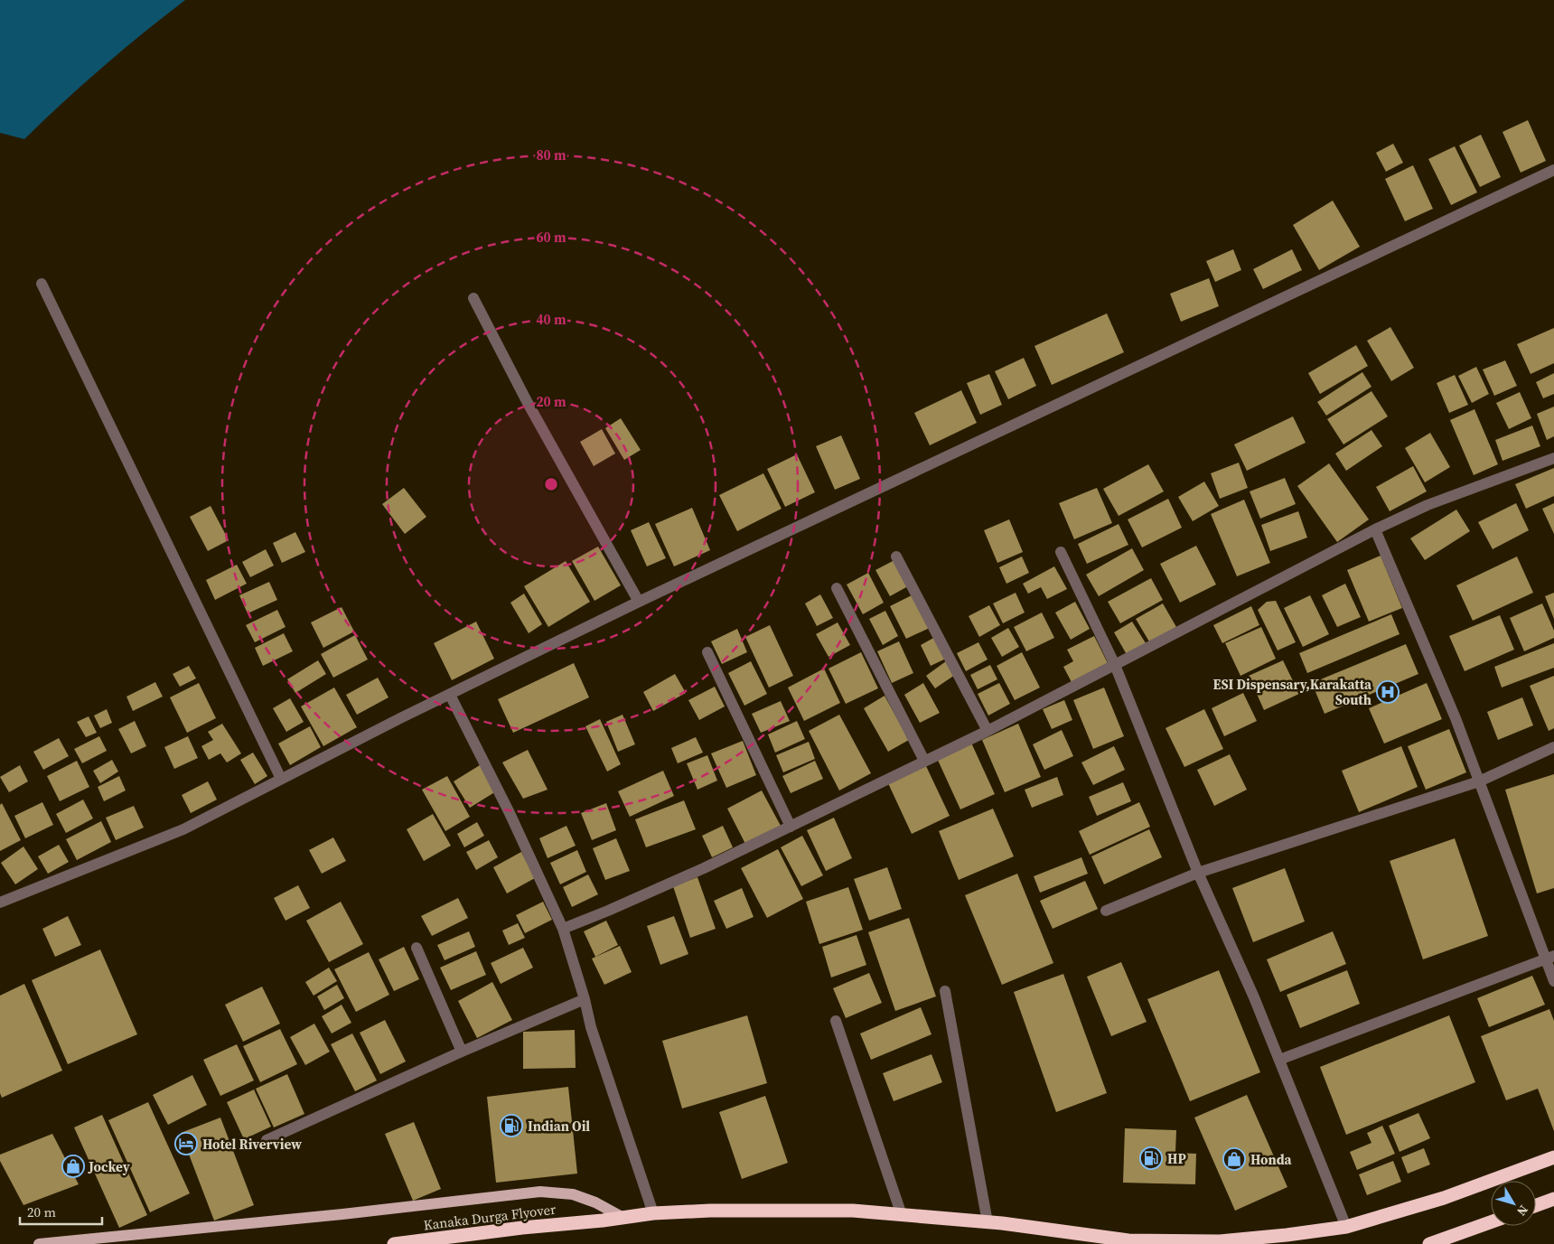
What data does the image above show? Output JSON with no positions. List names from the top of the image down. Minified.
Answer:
{"streets":{"highway":["Kanaka Durga Flyover"]},"places":{"hospital":["ESI Dispensary,Karakatta South"],"fuel station":["Indian Oil","HP"],"hotel":["Hotel Riverview"],"shop":["Honda","Jockey"]},"scale_bar":"20 m","north":"bottom right","rings":["80 m","60 m","40 m","20 m"]}
